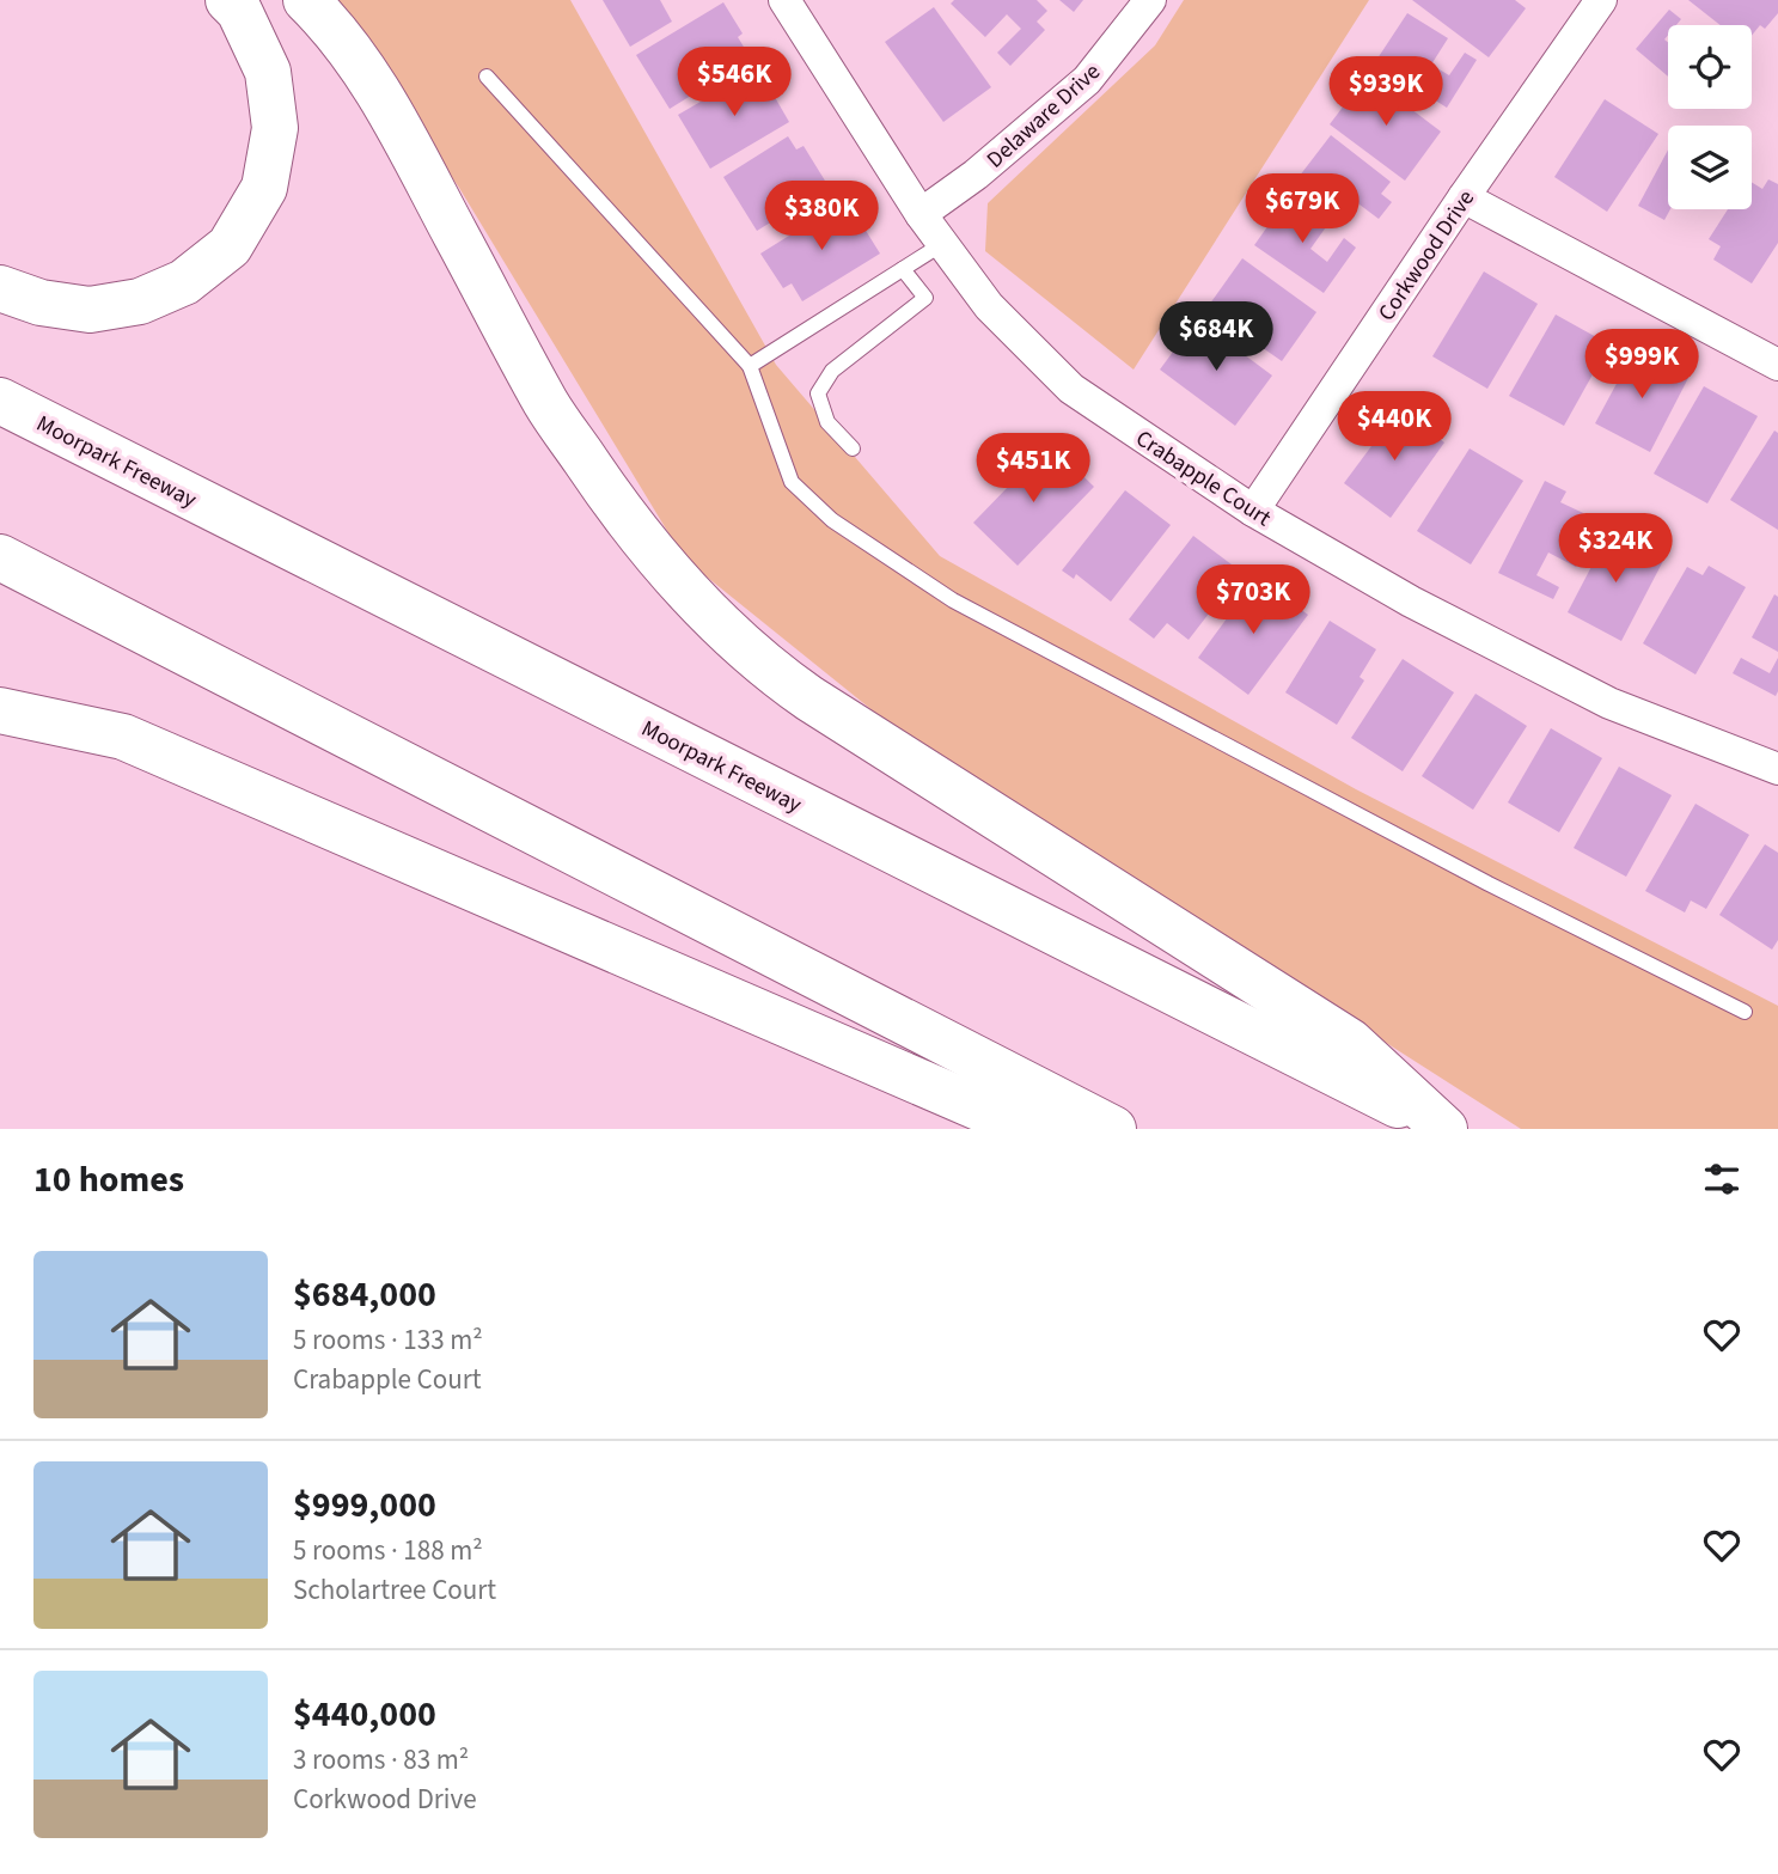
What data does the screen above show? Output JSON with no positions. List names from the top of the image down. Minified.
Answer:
{"streets":{"highway":["Moorpark Freeway"],"street":["Delaware Drive","Corkwood Drive","Crabapple Court"]},"crossings":[["Delaware Drive","Crabapple Court"],["Corkwood Drive","Crabapple Court"]],"page":{"price":["$546K","$939K","$679K","$380K","$684K","$999K","$440K","$451K","$324K","$703K"],"heading":"10 homes","list":[{"name":"$684,000","note":"5 rooms · 133 m² · Crabapple Court"},{"name":"$999,000","note":"5 rooms · 188 m² · Scholartree Court"},{"name":"$440,000","note":"3 rooms · 83 m² · Corkwood Drive"}]}}
